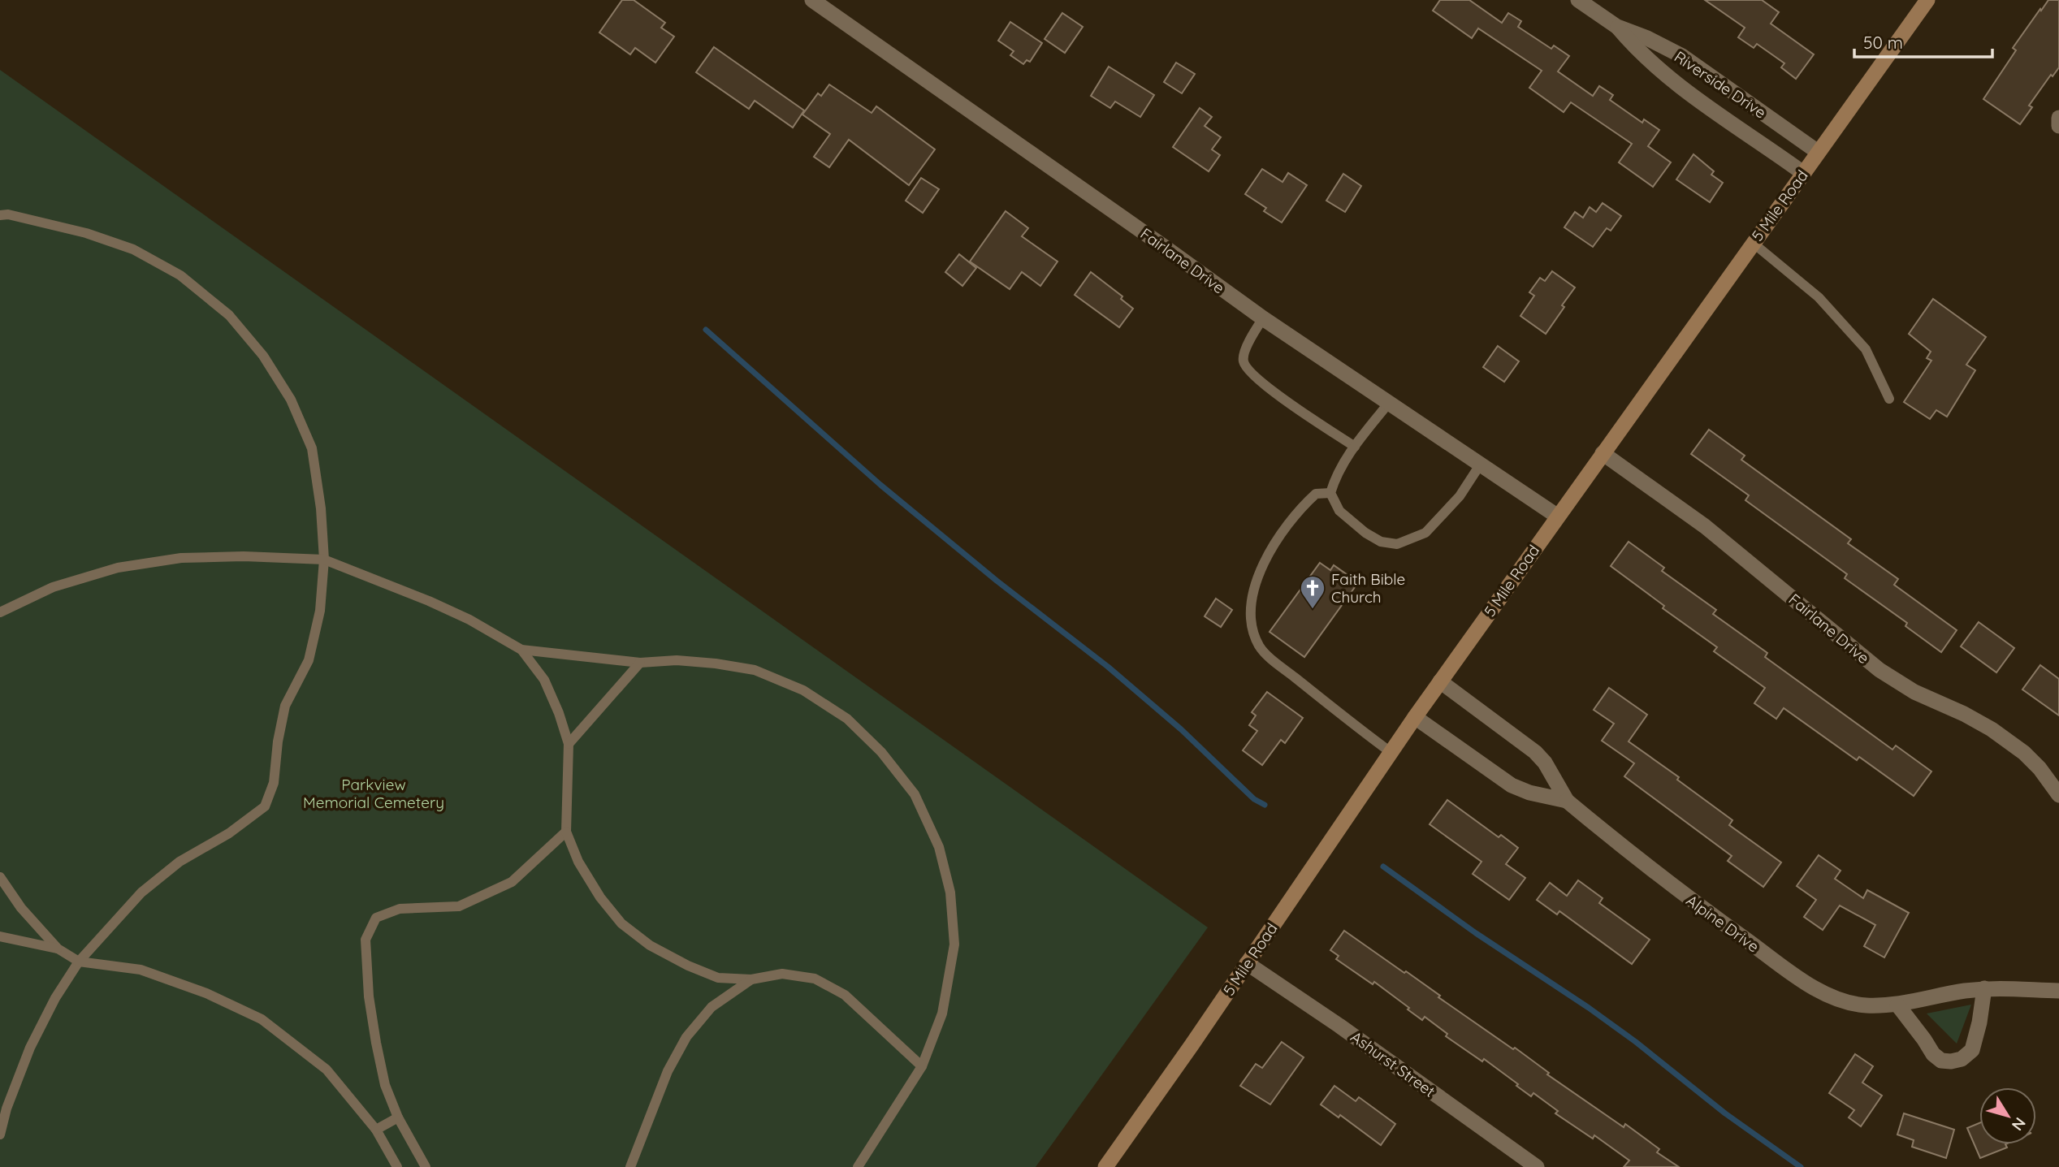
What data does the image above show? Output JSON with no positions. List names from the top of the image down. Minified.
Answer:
{"streets":{"main road":["5 Mile Road"],"street":["Riverside Drive","Fairlane Drive","Alpine Drive","Ashurst Street"]},"crossings":[["Riverside Drive","5 Mile Road"],["5 Mile Road","Fairlane Drive"],["5 Mile Road","Alpine Drive"],["5 Mile Road","Ashurst Street"]],"parks":["Parkview Memorial Cemetery"],"places":{"church":["Faith Bible Church"]},"scale_bar":"50 m","north":"bottom right"}
